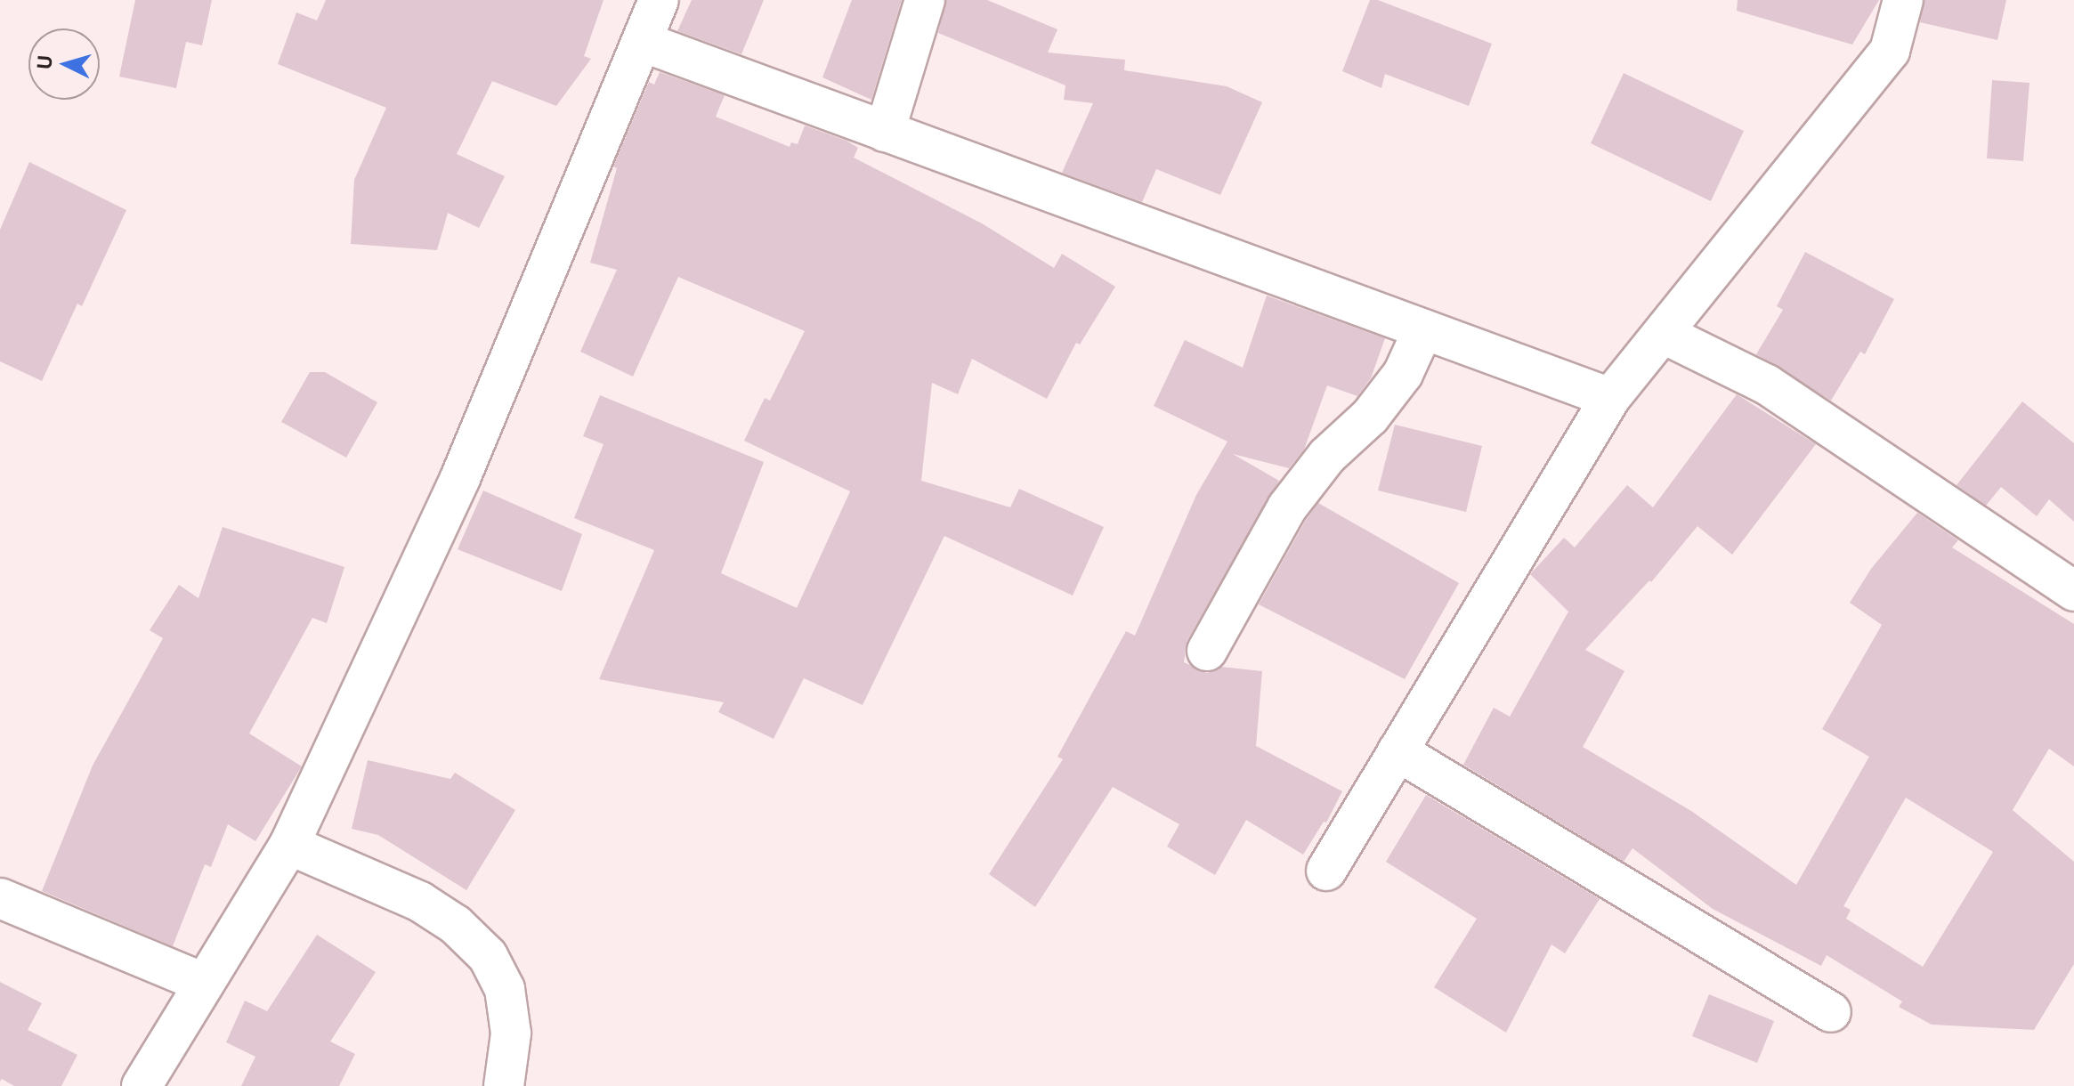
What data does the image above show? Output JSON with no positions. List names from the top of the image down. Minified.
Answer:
{"north":"left"}
